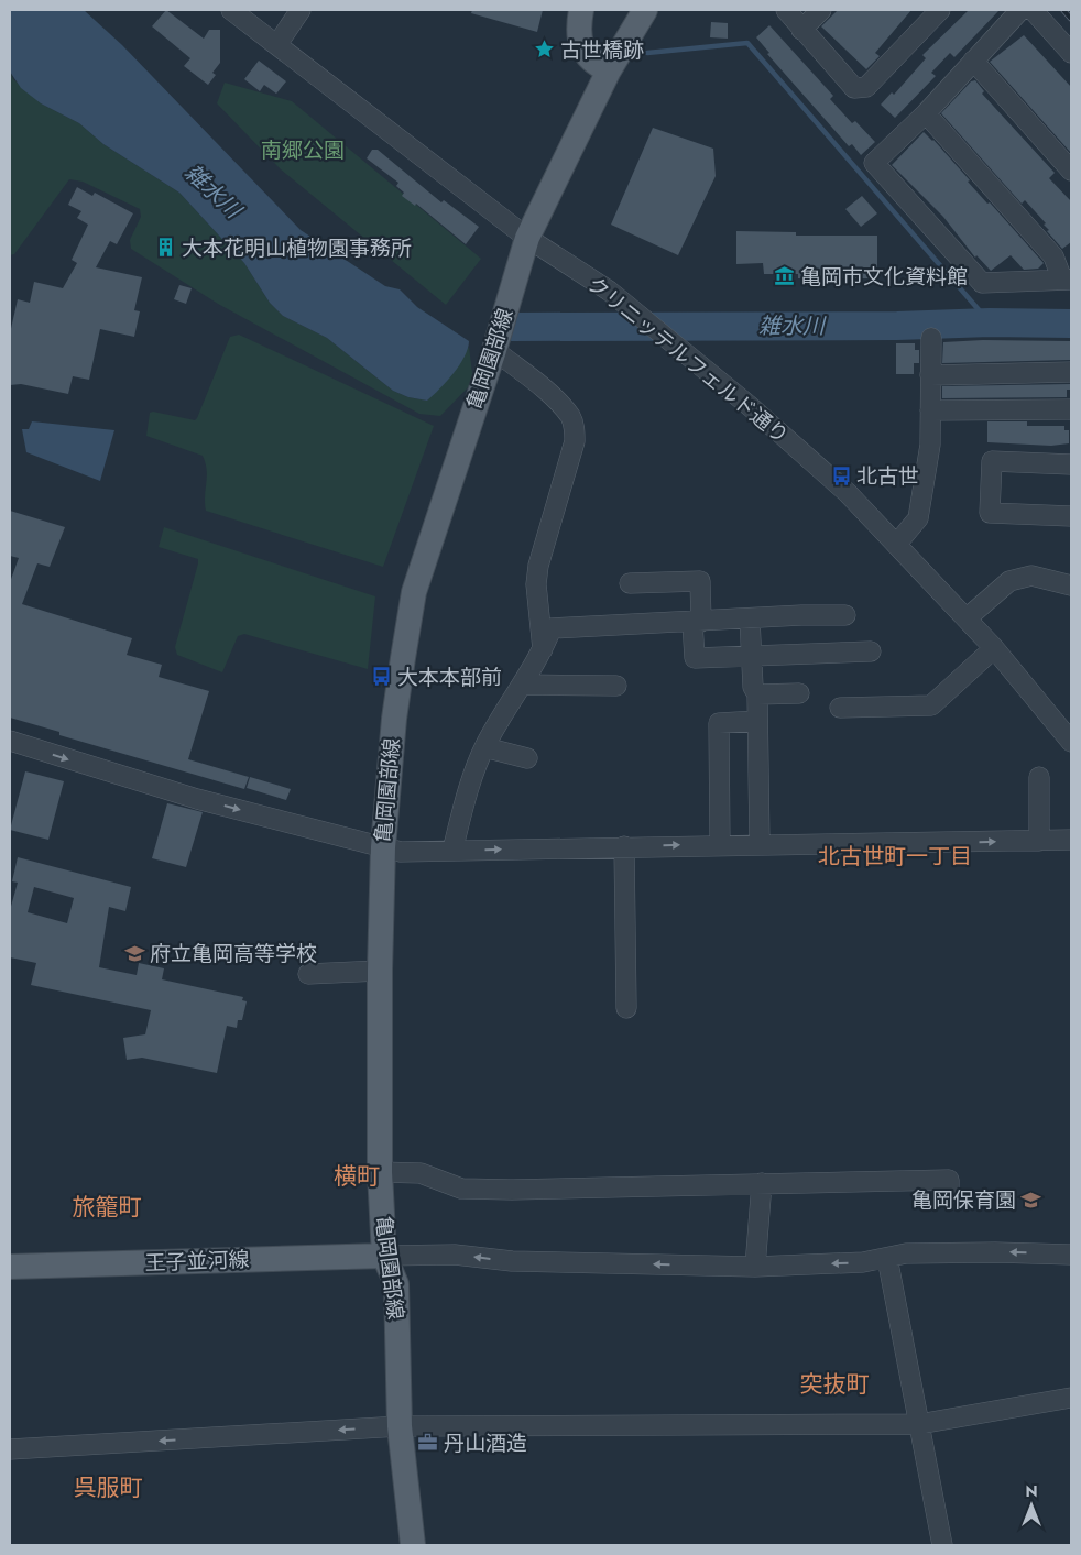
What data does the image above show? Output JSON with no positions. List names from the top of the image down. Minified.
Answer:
{"streets":{"main road":["亀岡園部線","王子並河線"],"street":["クリニッテルフェルド通り"]},"crossings":[["亀岡園部線","クリニッテルフェルド通り"],["亀岡園部線","王子並河線"]],"districts":["北古世町一丁目","横町","旅籠町","突抜町","呉服町"],"water":["雑水川"],"parks":["南郷公園"],"places":{"place":["古世橋跡"],"building":["大本花明山植物園事務所"],"museum":["亀岡市文化資料館"],"bus stop":["北古世","大本本部前"],"school or university":["府立亀岡高等学校","亀岡保育園"],"office":["丹山酒造"]},"north":"top"}
